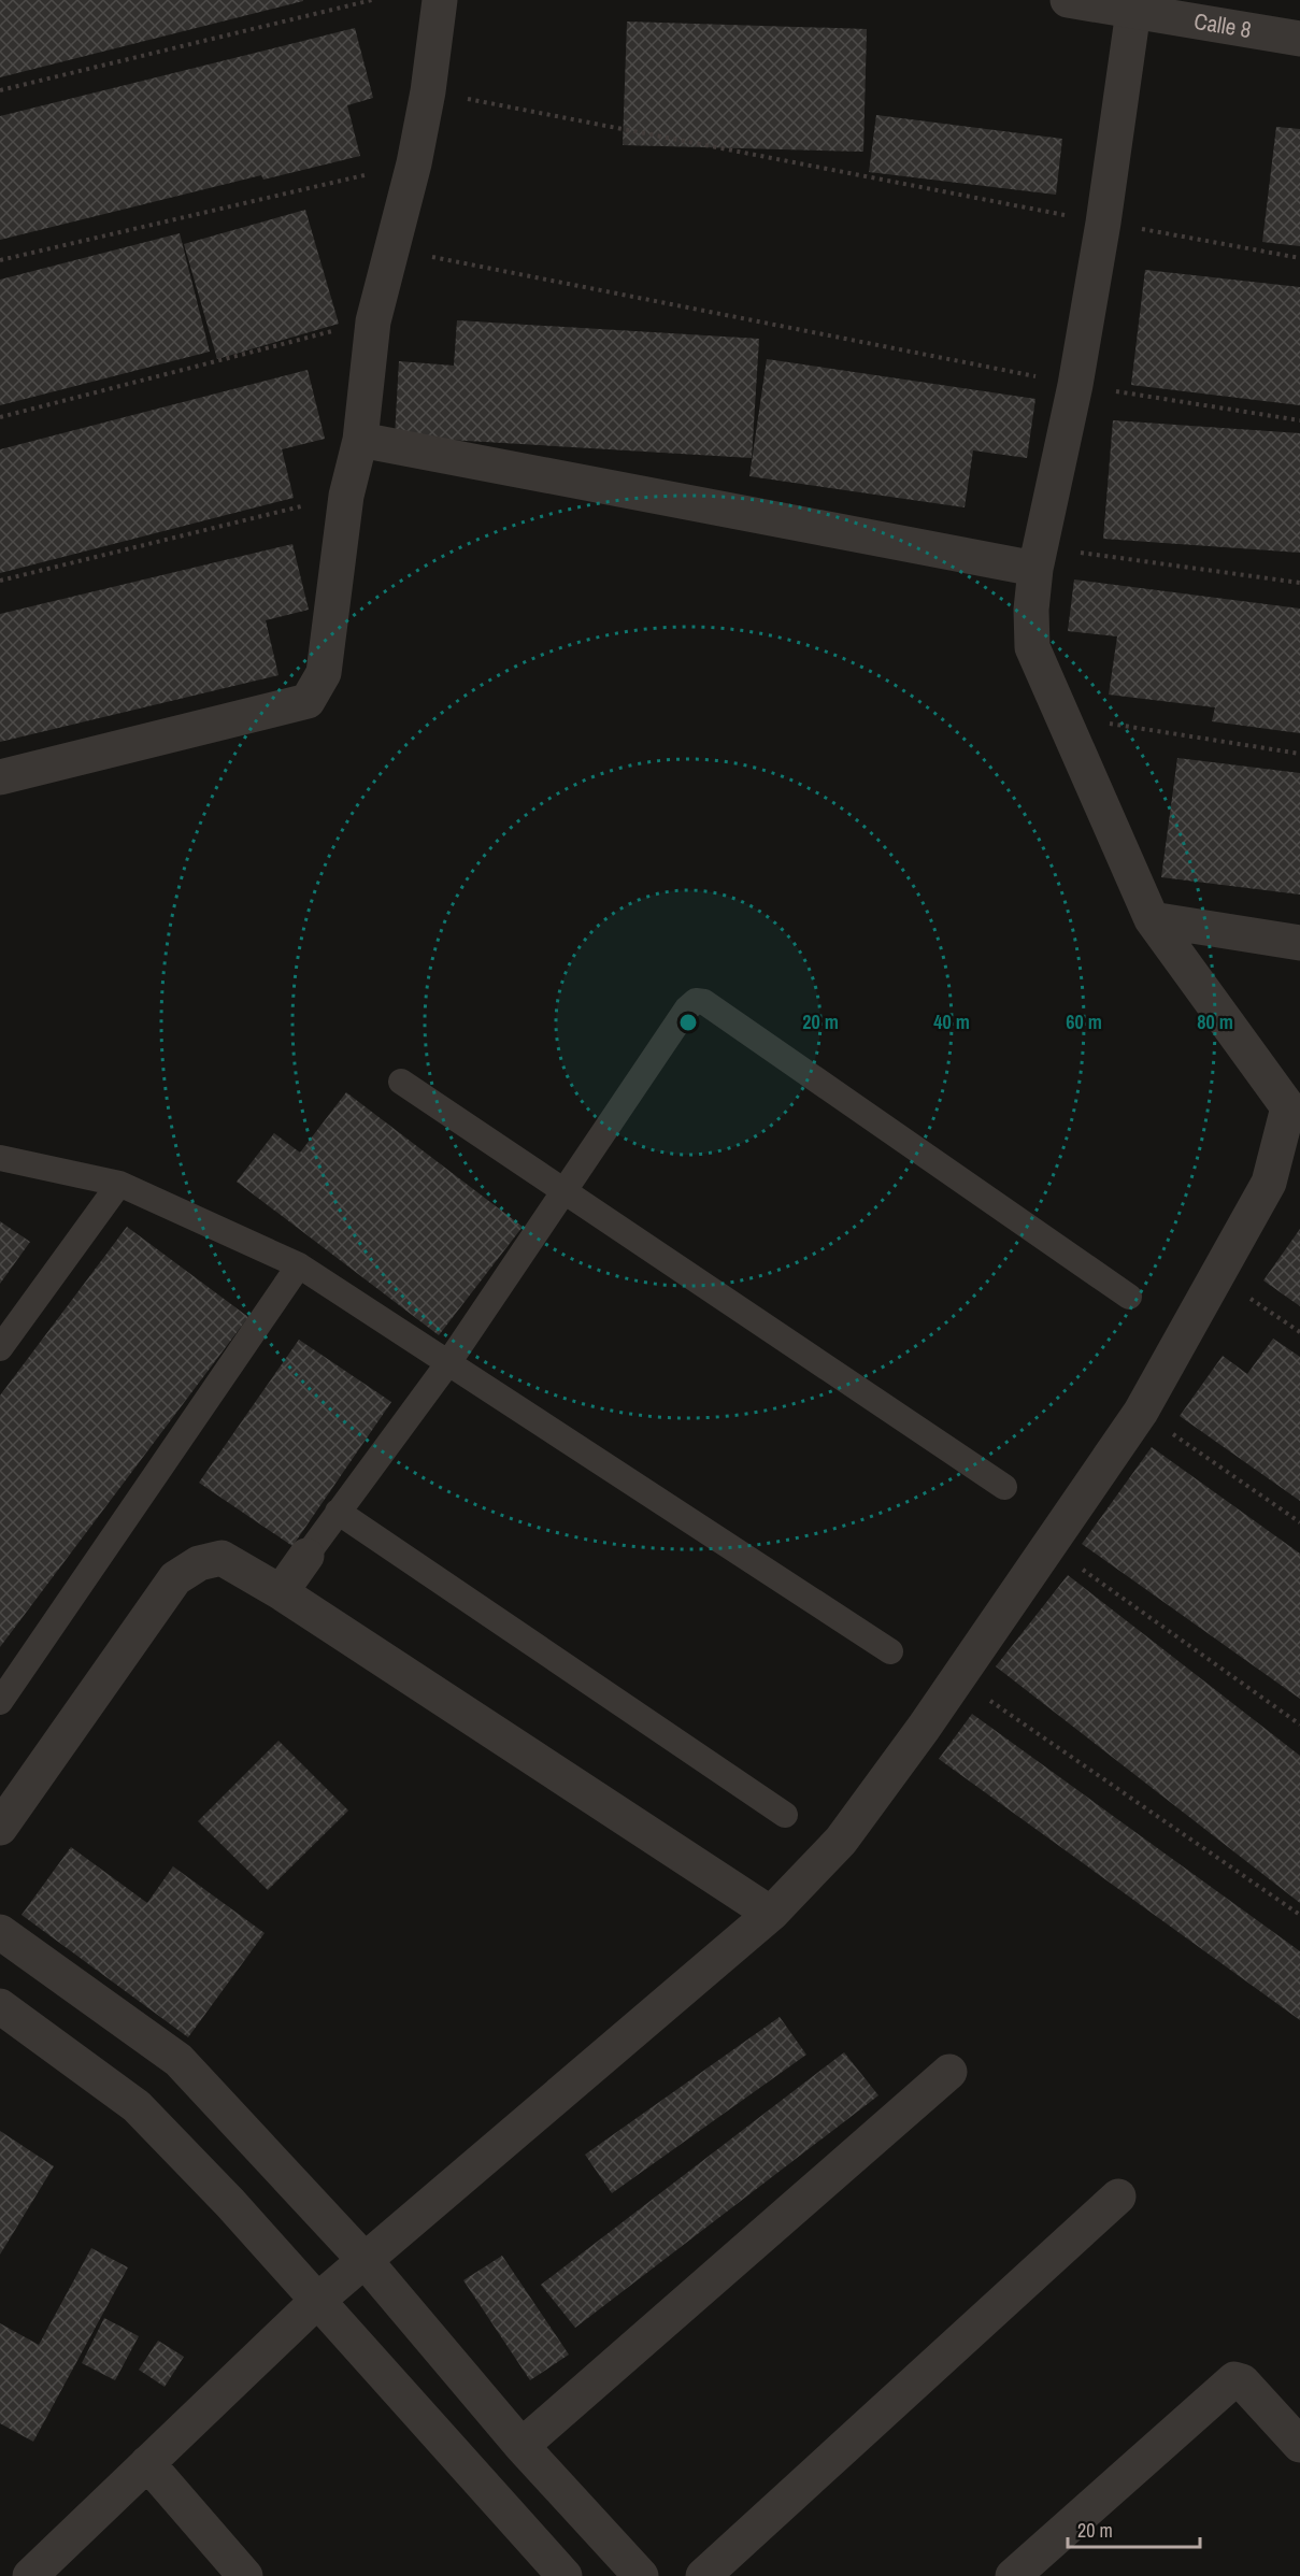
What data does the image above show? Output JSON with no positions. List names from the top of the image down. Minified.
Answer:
{"streets":{"street":["Calle 8"]},"scale_bar":"20 m","rings":["20 m","40 m","60 m","80 m"]}
